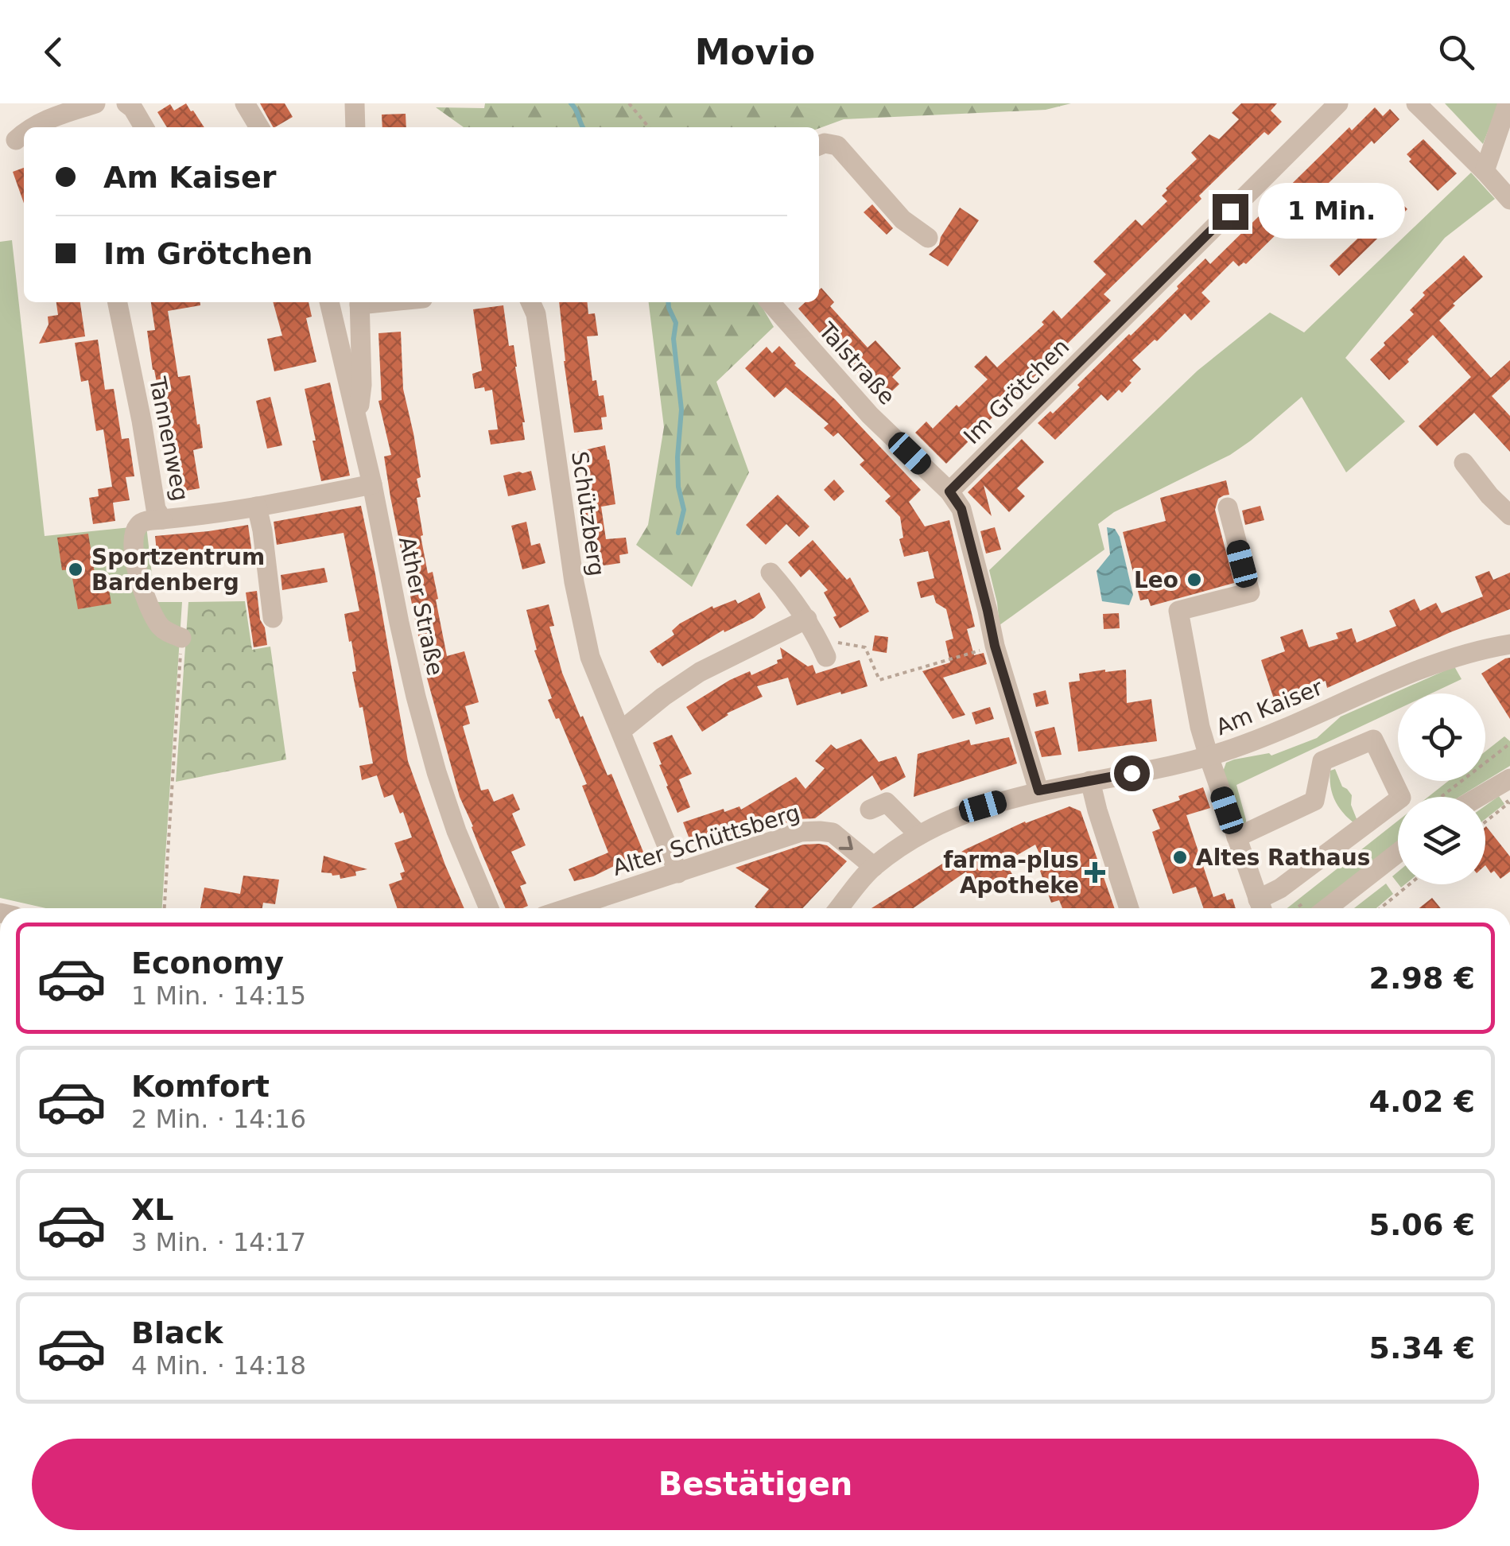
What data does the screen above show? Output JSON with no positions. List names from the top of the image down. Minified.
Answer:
{"streets":{"street":["Talstraße","Im Grötchen","Tannenweg","Schützberg","Ather Straße","Am Kaiser","Alter Schüttsberg"]},"crossings":[["Talstraße","Im Grötchen"],["Tannenweg","Ather Straße"],["Schützberg","Alter Schüttsberg"],["Am Kaiser","Alter Schüttsberg"]],"one_way":["Alter Schüttsberg"],"places":{"other":["Sportzentrum Bardenberg","Leo","Altes Rathaus"],"health":["farma-plus Apotheke"]},"page":{"header":"Movio","banner":["Am Kaiser","Im Grötchen"],"bubble":"1 Min.","list":[{"name":"Economy","note":"1 Min. · 14:15","value":"2.98 €"},{"name":"Komfort","note":"2 Min. · 14:16","value":"4.02 €"},{"name":"XL","note":"3 Min. · 14:17","value":"5.06 €"},{"name":"Black","note":"4 Min. · 14:18","value":"5.34 €"}],"buttons":"Bestätigen"}}
